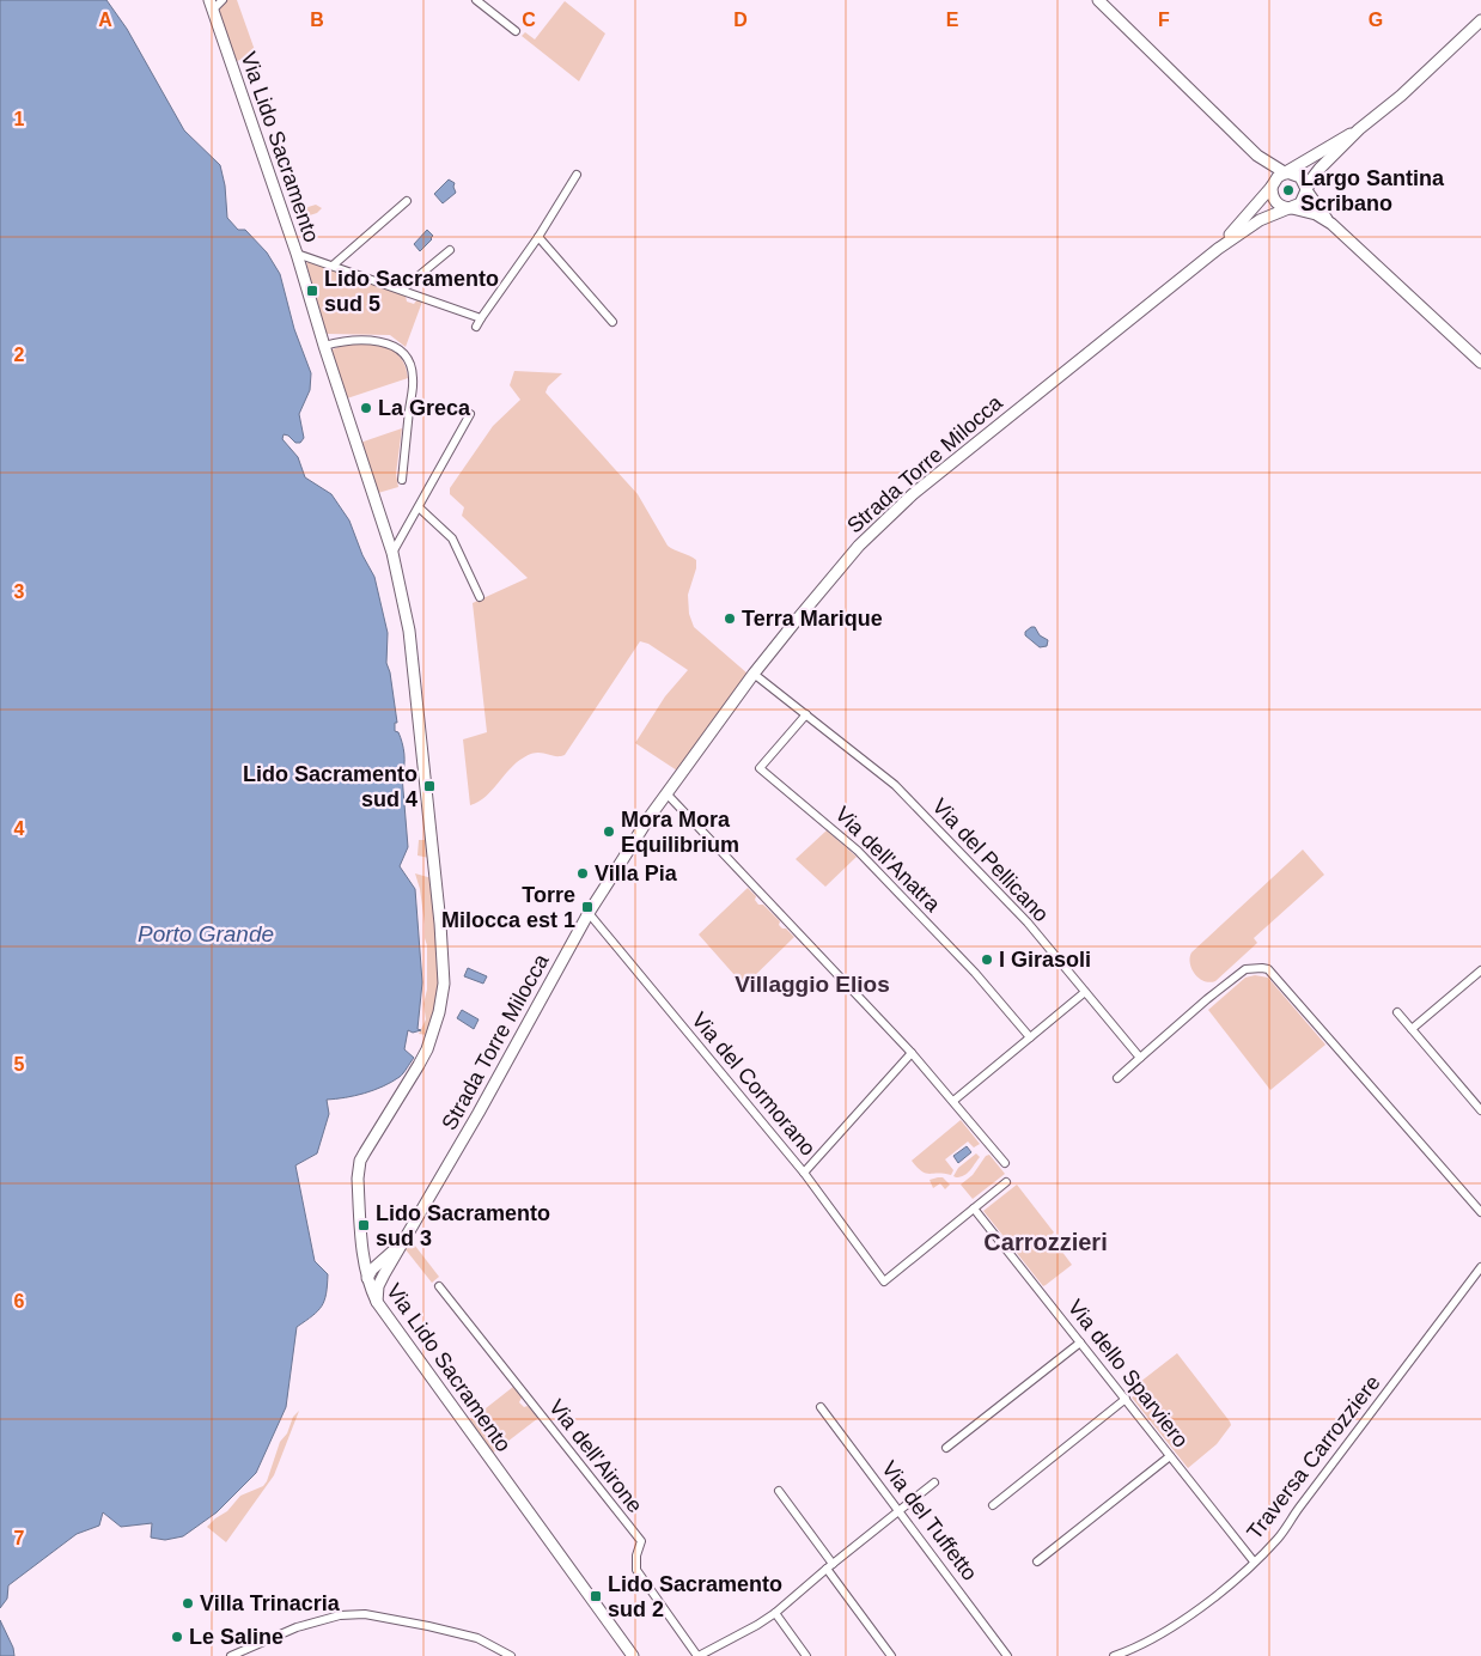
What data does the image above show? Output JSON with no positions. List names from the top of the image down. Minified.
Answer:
{"streets":{"street":["Via Lido Sacramento","Strada Torre Milocca","Via dell'Anatra","Via del Pellicano","Via del Cormorano","Via dello Sparviero","Via dell'Airone","Traversa Carrozziere","Via del Tuffetto"]},"crossings":[["Strada Torre Milocca","Via del Pellicano"],["Strada Torre Milocca","Via del Cormorano"],["Via dell'Anatra","Via del Pellicano"],["Via del Cormorano","Via dello Sparviero"],["Via dello Sparviero","Traversa Carrozziere"]],"districts":["Villaggio Elios","Carrozzieri"],"water":["Porto Grande"],"places":{"other":["Largo Santina Scribano","La Greca","Terra Marique","Mora Mora Equilibrium","Villa Pia","I Girasoli","Villa Trinacria","Le Saline"],"transit":["Lido Sacramento sud 5","Lido Sacramento sud 4","Torre Milocca est 1","Lido Sacramento sud 3","Lido Sacramento sud 2"]},"grid":{"columns":["A","B","C","D","E","F","G"],"rows":["1","2","3","4","5","6","7"]}}
